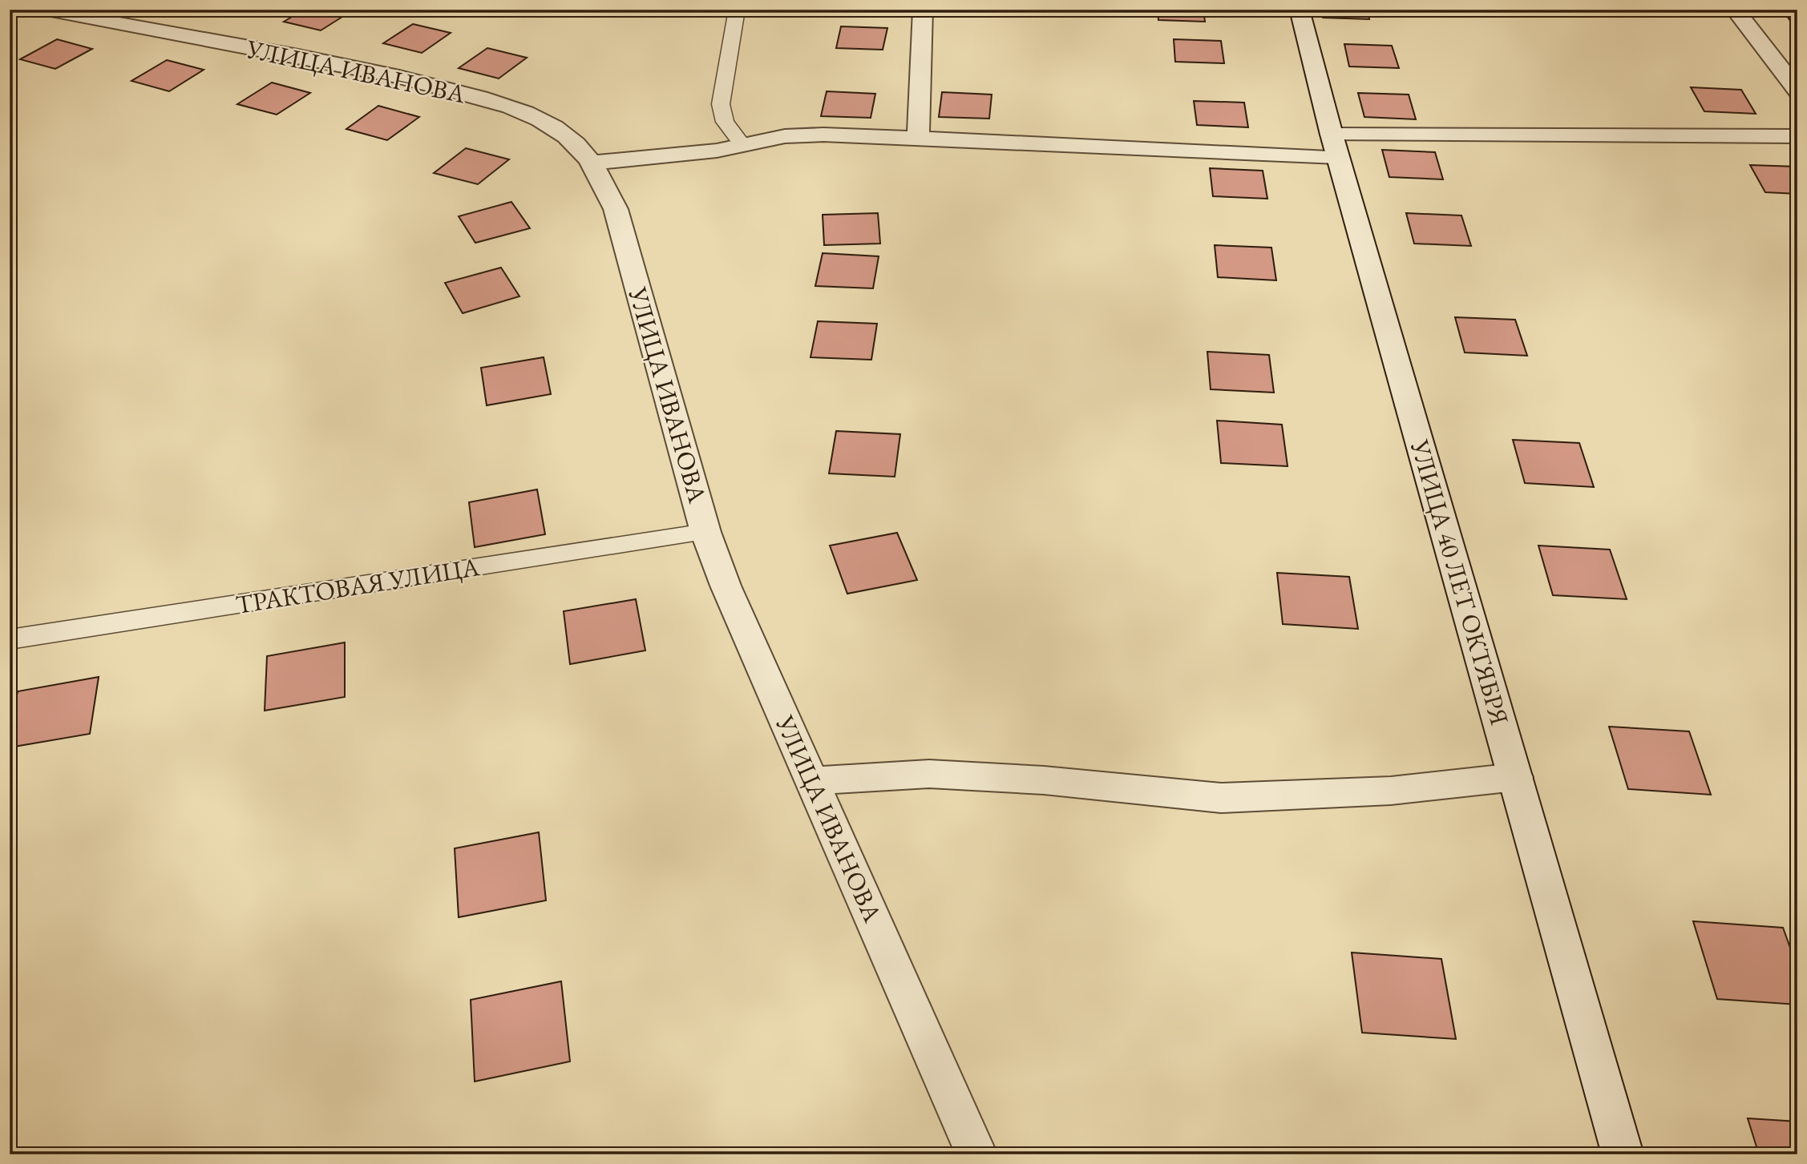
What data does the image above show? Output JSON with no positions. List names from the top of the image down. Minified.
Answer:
{"streets":{"street":["УЛИЦА ИВАНОВА","УЛИЦА 40 ЛЕТ ОКТЯБРЯ"],"lane":["ТРАКТОВАЯ УЛИЦА"]},"crossings":[["УЛИЦА ИВАНОВА","ТРАКТОВАЯ УЛИЦА"]]}
